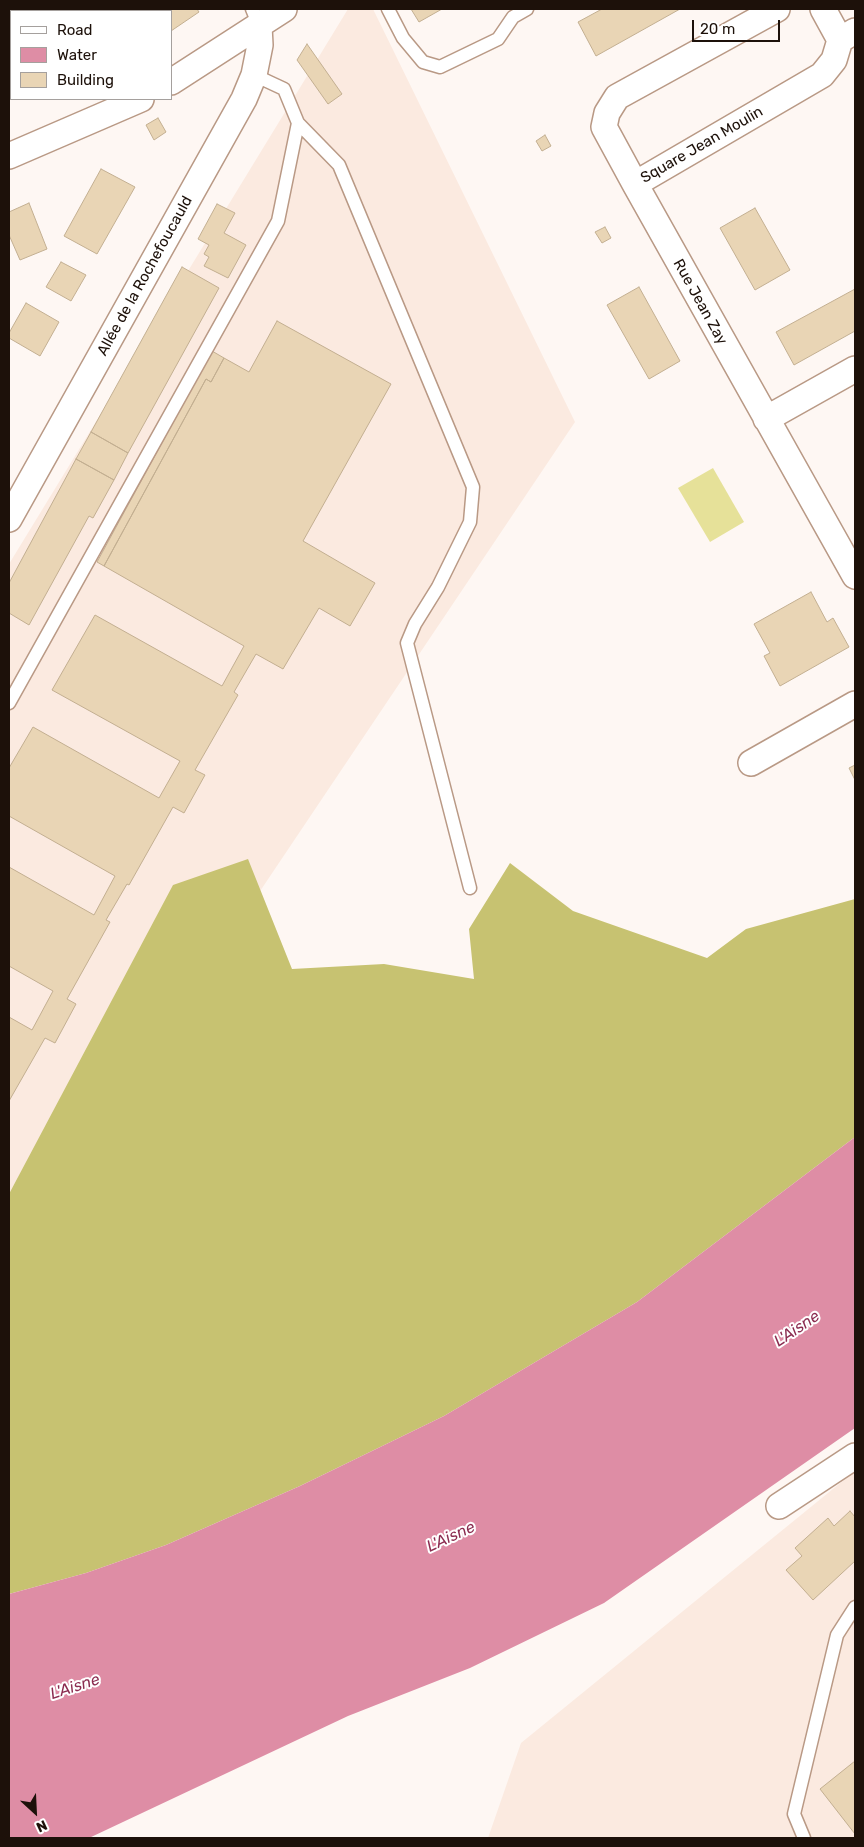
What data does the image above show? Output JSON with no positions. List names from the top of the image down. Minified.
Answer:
{"streets":{"street":["Square Jean Moulin","Allée de la Rochefoucauld","Rue Jean Zay"]},"crossings":[["Square Jean Moulin","Rue Jean Zay"]],"water":["L'Aisne"],"legend":["Road","Water","Building"],"scale_bar":"20 m","north":"bottom right"}
